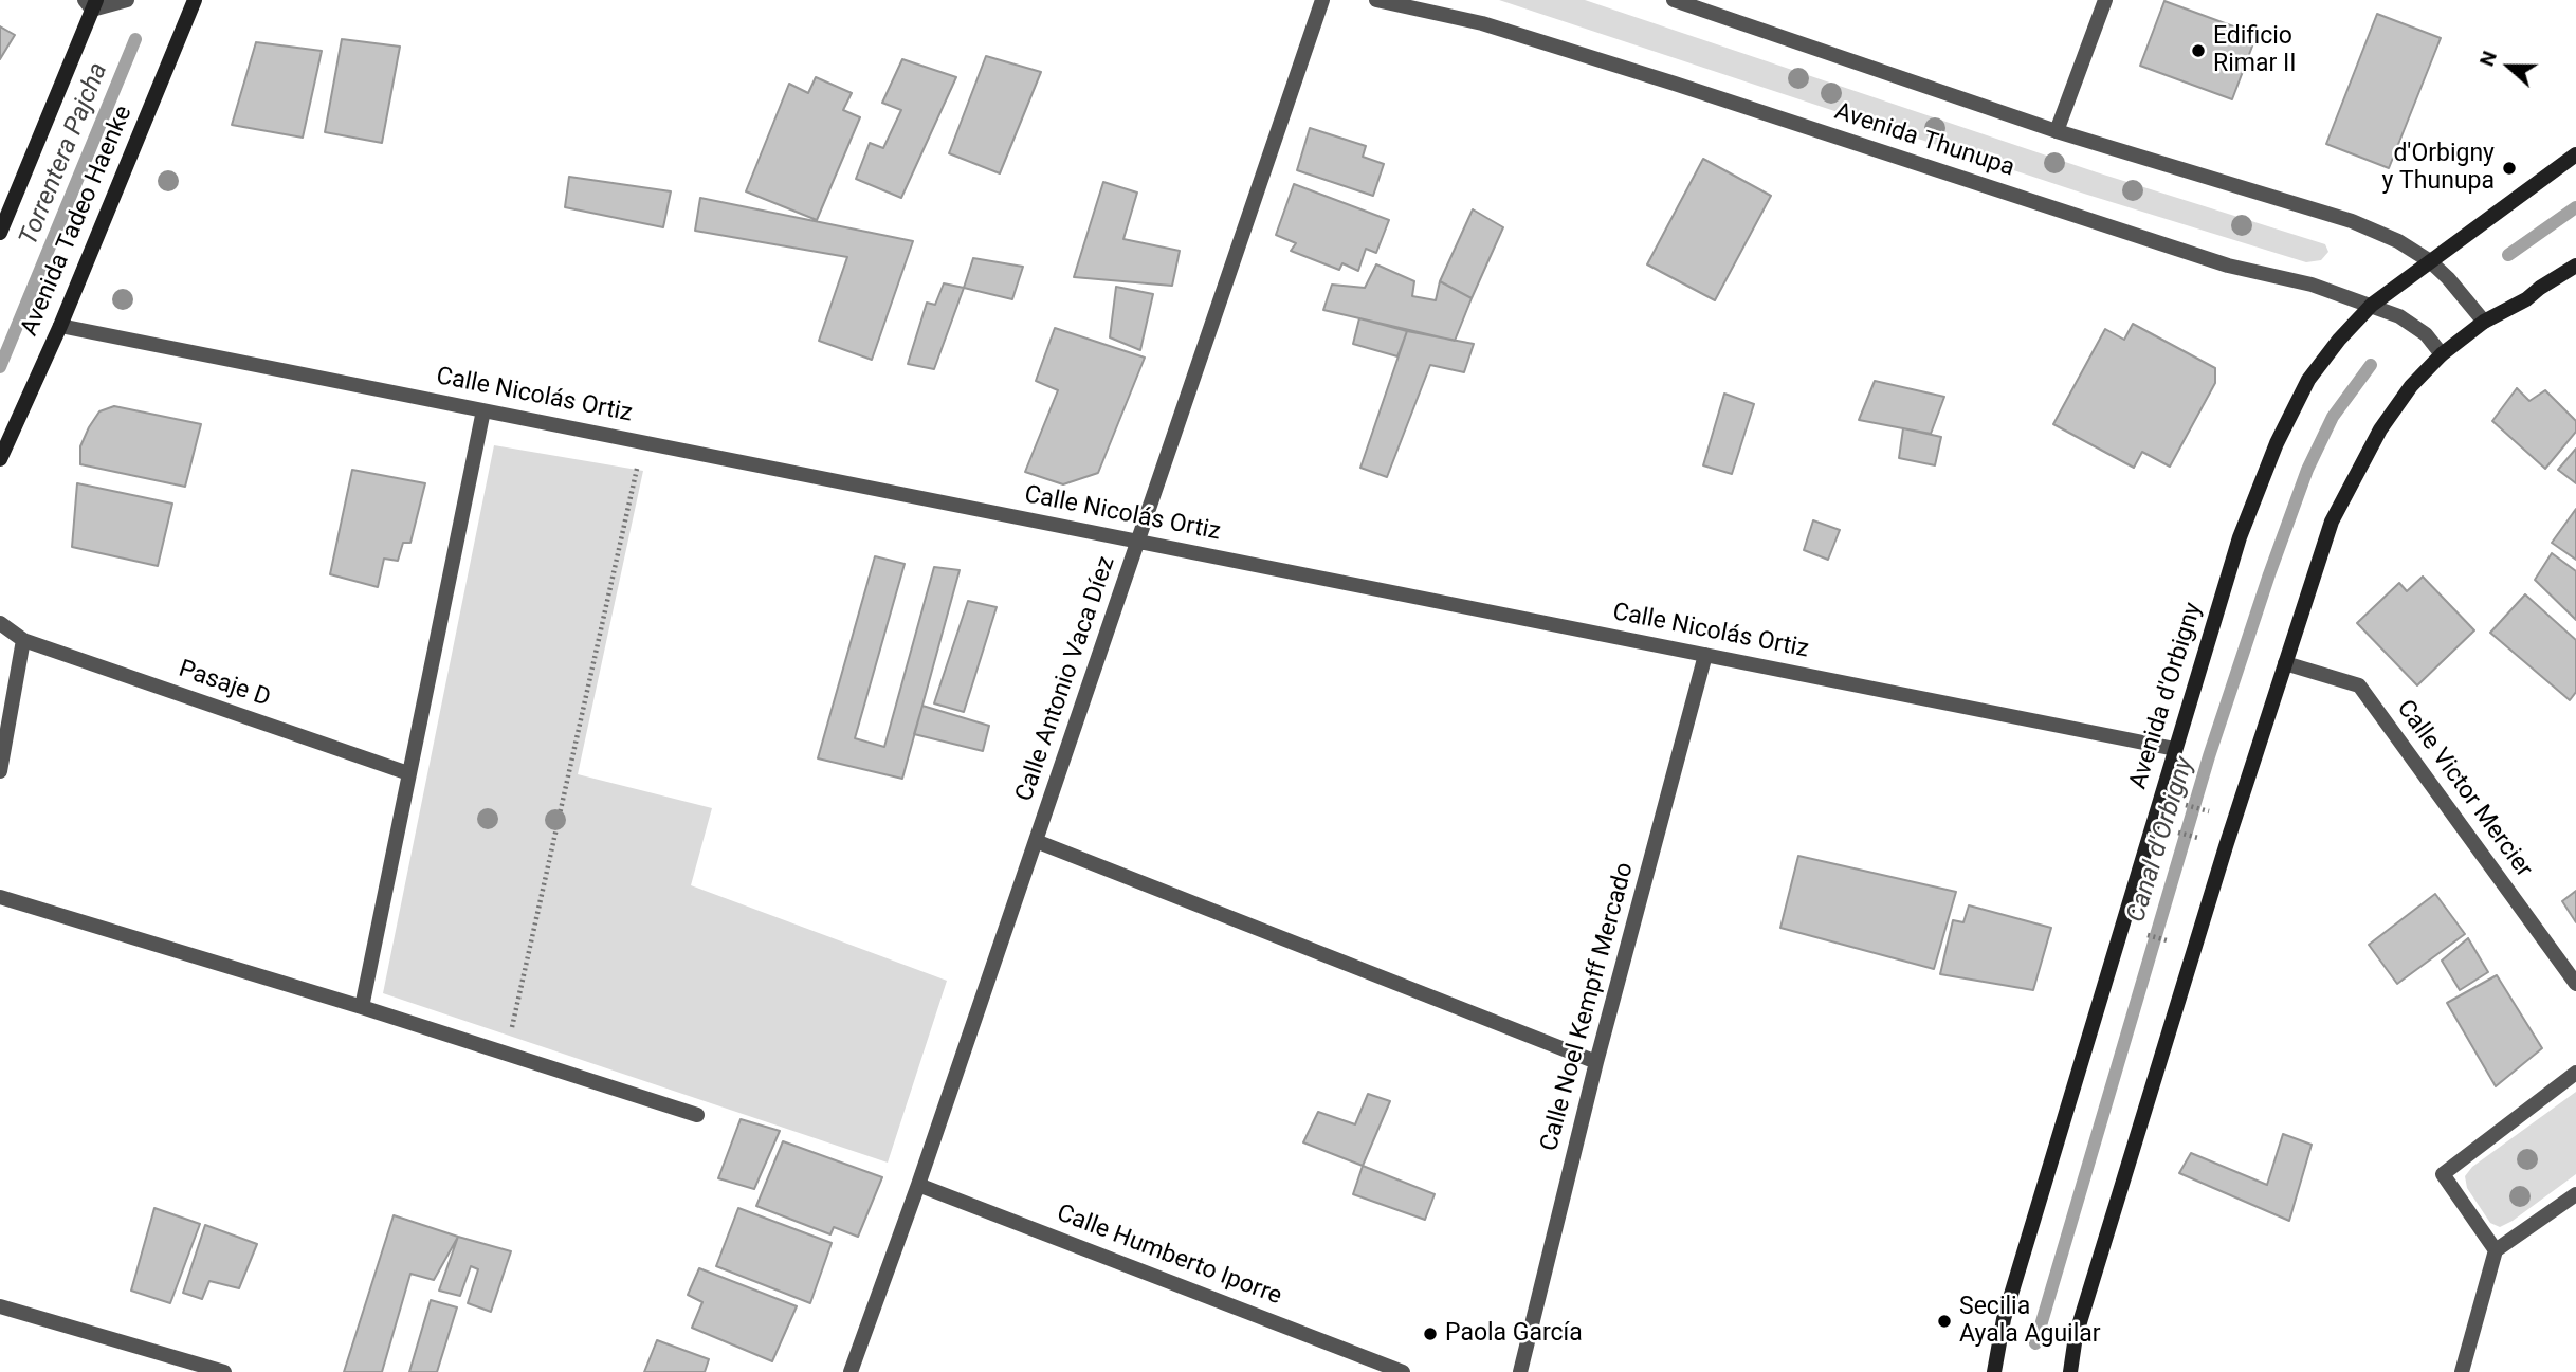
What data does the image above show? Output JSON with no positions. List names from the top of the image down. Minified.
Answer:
{"streets":{"main road":["Avenida Tadeo Haenke","Avenida d'Orbigny"],"street":["Avenida Thunupa","Calle Nicolás Ortiz","Calle Antonio Vaca Díez","Pasaje D","Calle Victor Mercier","Calle Noel Kempff Mercado","Calle Humberto Iporre"]},"crossings":[["Avenida Thunupa","Avenida d'Orbigny"],["Avenida Tadeo Haenke","Calle Nicolás Ortiz"],["Calle Nicolás Ortiz","Calle Antonio Vaca Díez"],["Calle Nicolás Ortiz","Avenida d'Orbigny"],["Calle Nicolás Ortiz","Calle Noel Kempff Mercado"],["Calle Antonio Vaca Díez","Calle Humberto Iporre"]],"water":["Torrentera Pajcha","Canal d'Orbigny"],"places":["Edificio Rimar II","d'Orbigny y Thunupa","Secilia Ayala Aguilar","Paola García"],"north":"left"}
